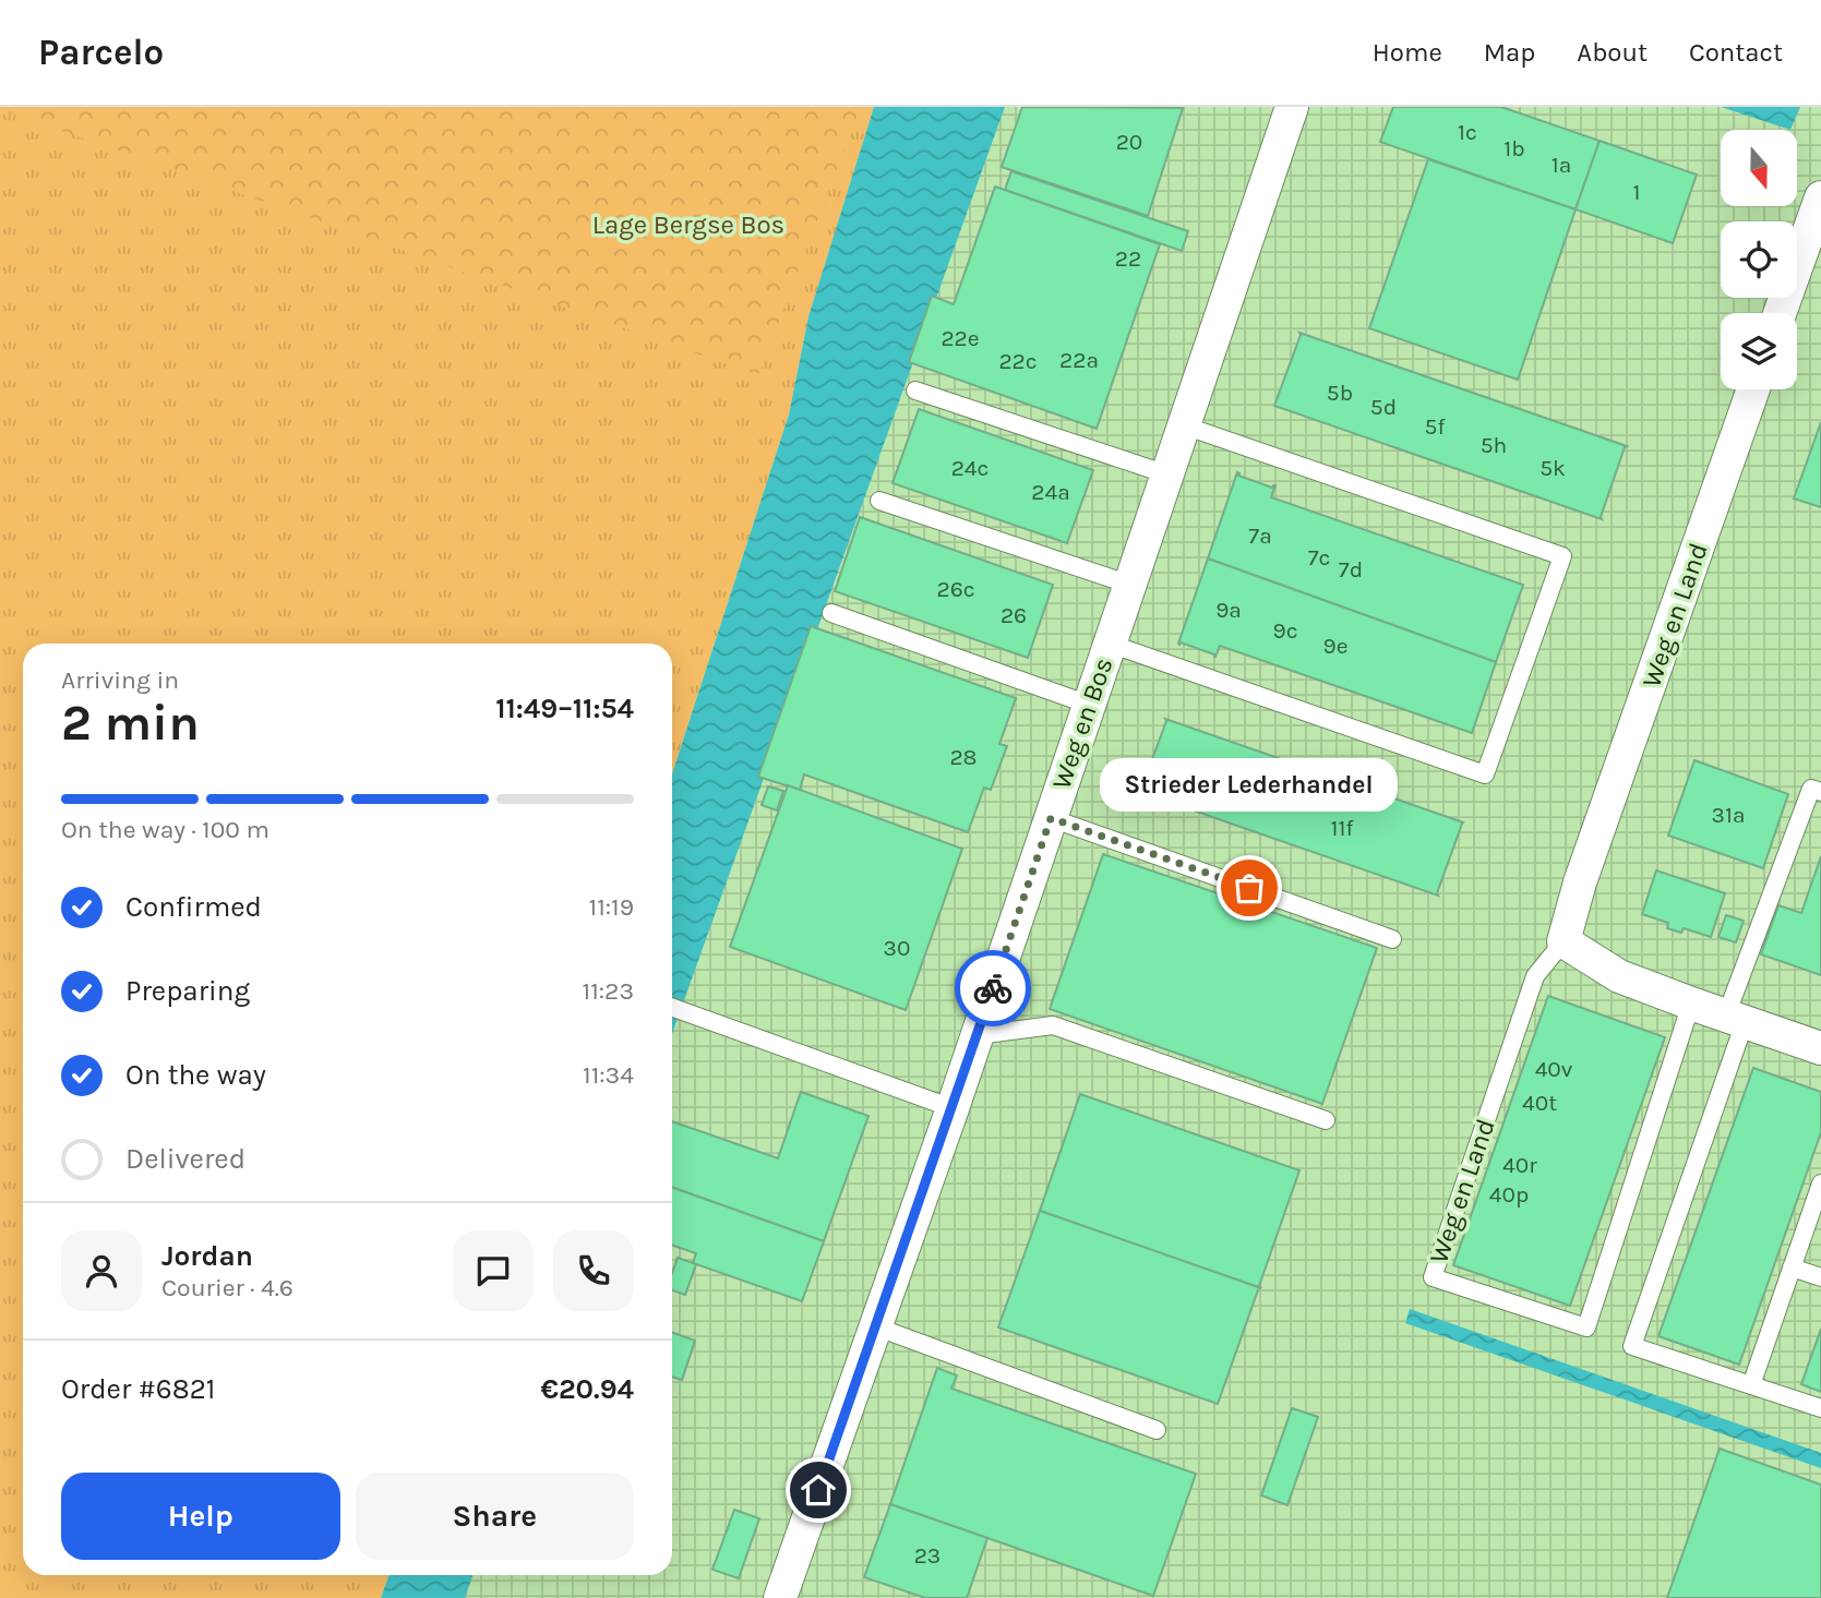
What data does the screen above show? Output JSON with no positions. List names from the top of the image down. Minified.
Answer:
{"streets":{"street":["Weg en Land","Weg en Bos"]},"parks":["Lage Bergse Bos"],"places":["Strieder Lederhandel"],"house_numbers":["1c","20","1b","1a","1","22","22e","22a","22c","5b","5d","5f","5h","24c","5k","24a","7a","7c","7d","26c","9a","26","9c","9e","28","31a","11f","30","40v","40t","40r","40p","23"],"north":"bottom","page":{"header":"Parcelo","nav":["Home","Map","About","Contact"],"heading":["2 min","Arriving in","11:49–11:54"],"panel":["Jordan","Courier · 4.6","Order #6821","€20.94"],"bubble":"Strieder Lederhandel","bar":"On the way · 100 m","list":[["Confirmed","11:19"],["Preparing","11:23"],["On the way","11:34"],"Delivered"],"buttons":["Help","Share"]}}
